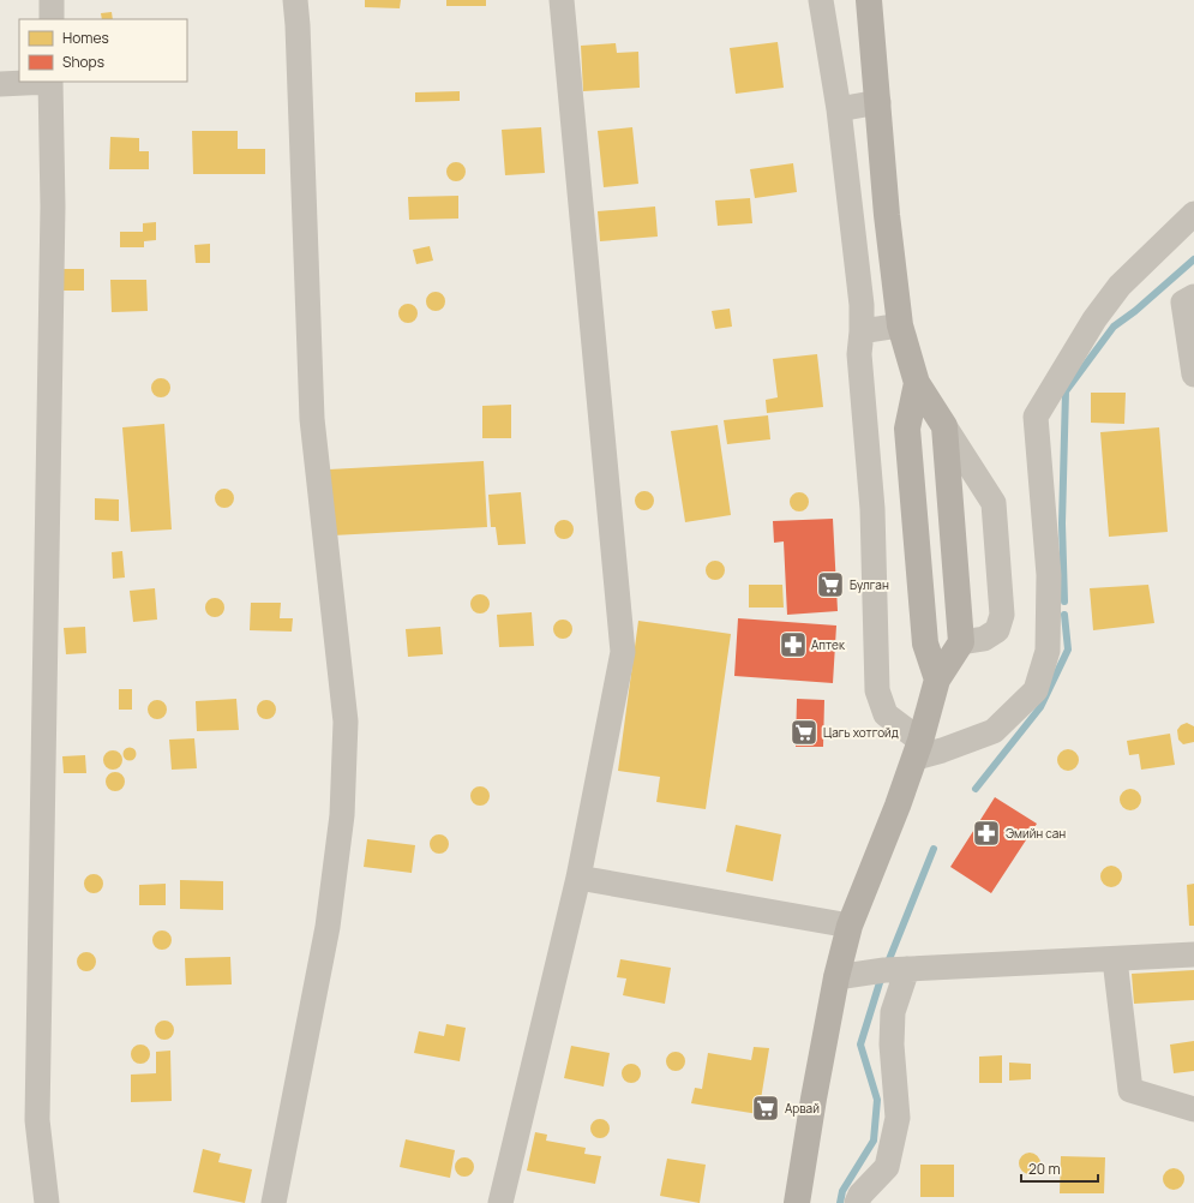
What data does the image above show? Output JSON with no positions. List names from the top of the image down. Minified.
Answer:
{"places":{"supermarket":["Булган","Цагь хотгойд","Арвай"],"pharmacy":["Аптек","Эмийн сан"]},"legend":["Homes","Shops"],"scale_bar":"20 m"}
